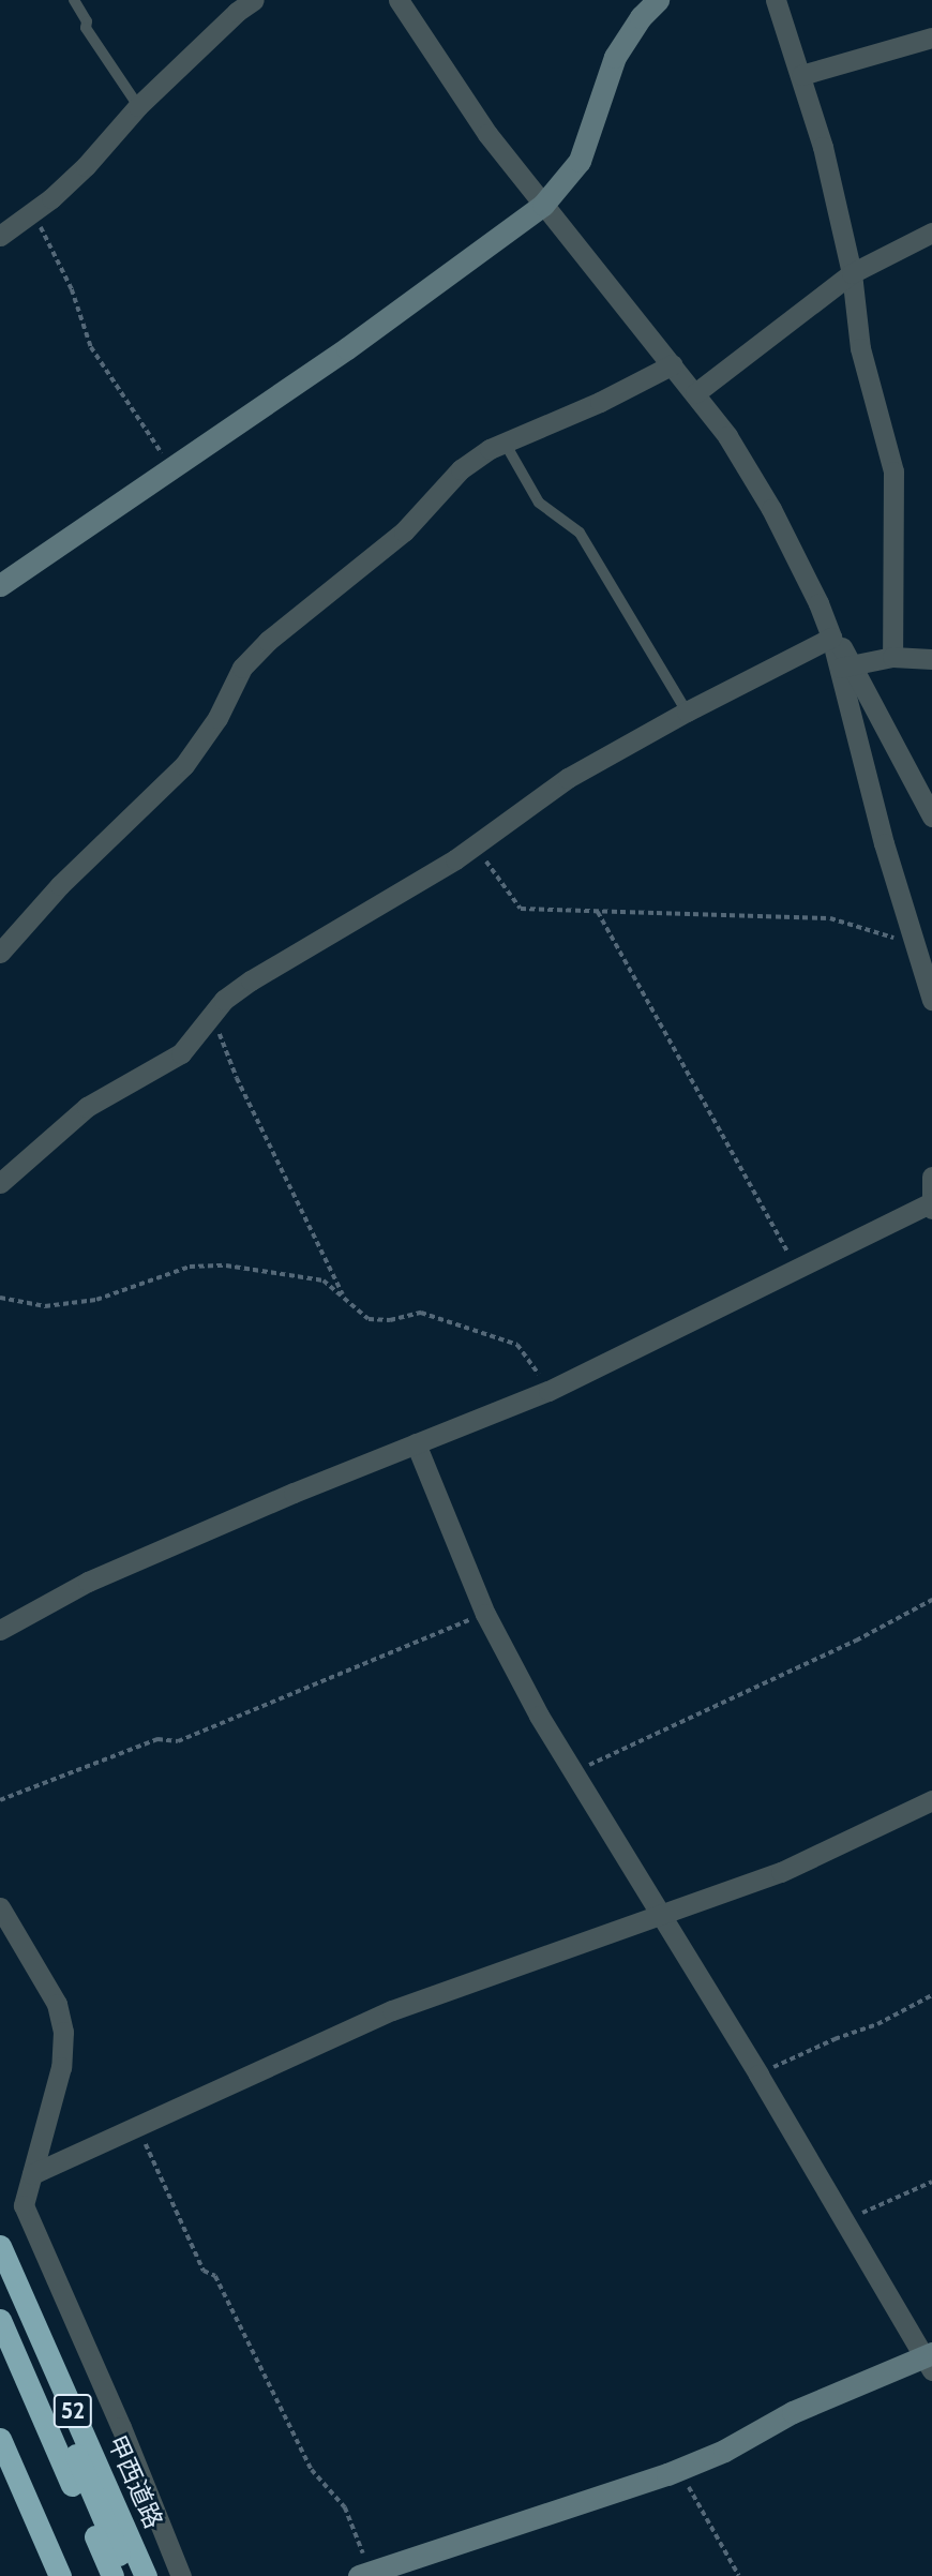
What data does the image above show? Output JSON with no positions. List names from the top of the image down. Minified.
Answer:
{"streets":{"highway":["52","甲西道路"]}}
